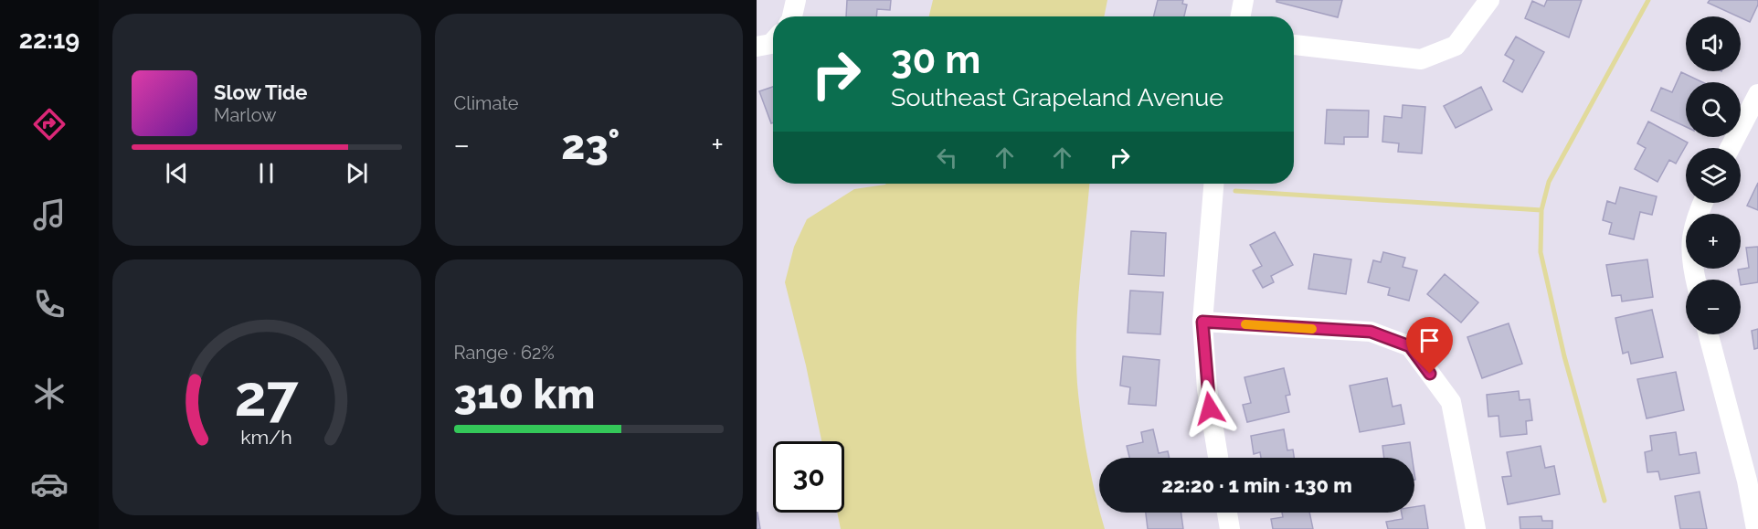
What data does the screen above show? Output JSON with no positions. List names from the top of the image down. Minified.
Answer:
{"page":{"tabs":"22:19","tile":["Climate",["Range · 62%","310 km"]],"map_buttons":["+","−"],"turn":["30 m","Southeast Grapeland Avenue"],"song":["Slow Tide","Marlow"],"heat":["−","23°","+"],"limit":"30","trip":"22:20 · 1 min · 130 m","gauge":["27","km/h"]}}
